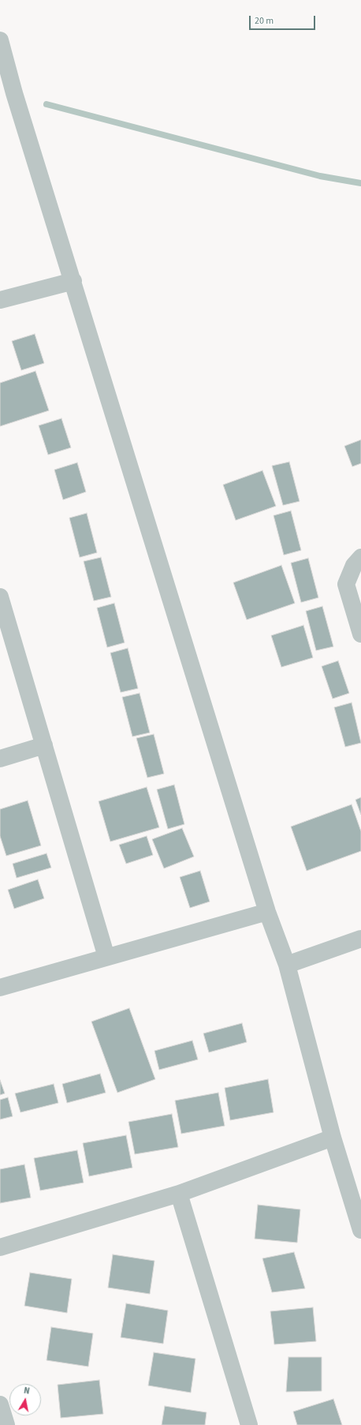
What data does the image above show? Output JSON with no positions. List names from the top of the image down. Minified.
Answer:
{"scale_bar":"20 m","north":"top"}
